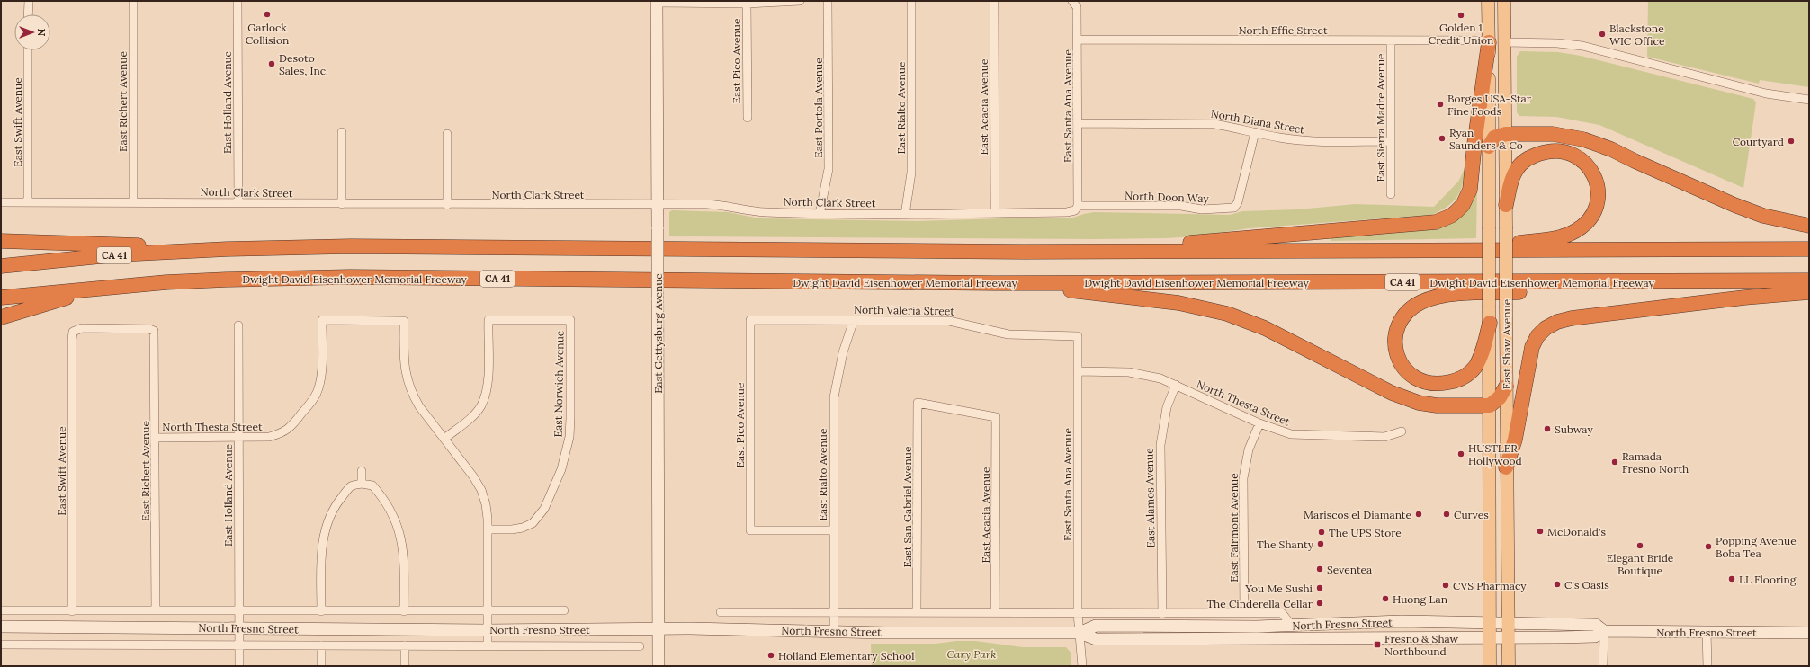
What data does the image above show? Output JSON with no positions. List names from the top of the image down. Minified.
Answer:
{"streets":{"highway":["CA 41","Dwight David Eisenhower Memorial Freeway"],"main road":["East Gettysburg Avenue","East Shaw Avenue","North Fresno Street"],"street":["North Effie Street","East Pico Avenue","East Richert Avenue","East Holland Avenue","East Santa Ana Avenue","East Acacia Avenue","East Portola Avenue","East Rialto Avenue","East Sierra Madre Avenue","North Diana Street","East Swift Avenue","North Clark Street","North Doon Way","North Valeria Street","East Norwich Avenue","North Thesta Street","East Alamos Avenue","East San Gabriel Avenue","East Fairmont Avenue"]},"crossings":[["North Effie Street","East Santa Ana Avenue"],["North Effie Street","East Sierra Madre Avenue"],["North Effie Street","East Shaw Avenue"],["East Pico Avenue","East Rialto Avenue"],["East Pico Avenue","North Valeria Street"],["East Richert Avenue","East Swift Avenue"],["East Richert Avenue","North Clark Street"],["East Richert Avenue","North Thesta Street"],["East Richert Avenue","North Fresno Street"],["East Holland Avenue","North Clark Street"],["East Holland Avenue","North Thesta Street"],["East Holland Avenue","North Fresno Street"],["East Santa Ana Avenue","North Diana Street"],["East Santa Ana Avenue","North Clark Street"],["East Santa Ana Avenue","North Doon Way"],["East Santa Ana Avenue","North Valeria Street"],["East Santa Ana Avenue","North Thesta Street"],["East Santa Ana Avenue","North Fresno Street"],["East Acacia Avenue","North Clark Street"],["East Acacia Avenue","East San Gabriel Avenue"],["East Portola Avenue","North Clark Street"],["East Rialto Avenue","North Clark Street"],["East Rialto Avenue","North Valeria Street"],["East Rialto Avenue","North Fresno Street"],["East Sierra Madre Avenue","North Diana Street"],["North Diana Street","North Doon Way"],["East Swift Avenue","North Clark Street"],["East Swift Avenue","North Fresno Street"],["North Clark Street","North Doon Way"],["North Clark Street","East Gettysburg Avenue"],["East Gettysburg Avenue","North Fresno Street"],["East Shaw Avenue","North Fresno Street"],["East Norwich Avenue","North Thesta Street"],["North Thesta Street","East Alamos Avenue"],["North Thesta Street","East Fairmont Avenue"]],"parks":["Cary Park"],"places":{"other":["Garlock Collision","Golden 1 Credit Union","Blackstone WIC Office","Desoto Sales, Inc.","Borges USA-Star Fine Foods","Ryan Saunders & Co","Courtyard","Subway","HUSTLER Hollywood","Ramada Fresno North","Mariscos el Diamante","Curves","McDonald's","The UPS Store","The Shanty","Elegant Bride Boutique","Popping Avenue Boba Tea","Seventea","LL Flooring","C's Oasis","CVS Pharmacy","You Me Sushi","Huong Lan","The Cinderella Cellar","Holland Elementary School"],"transit":["Fresno & Shaw Northbound"]},"north":"right"}
